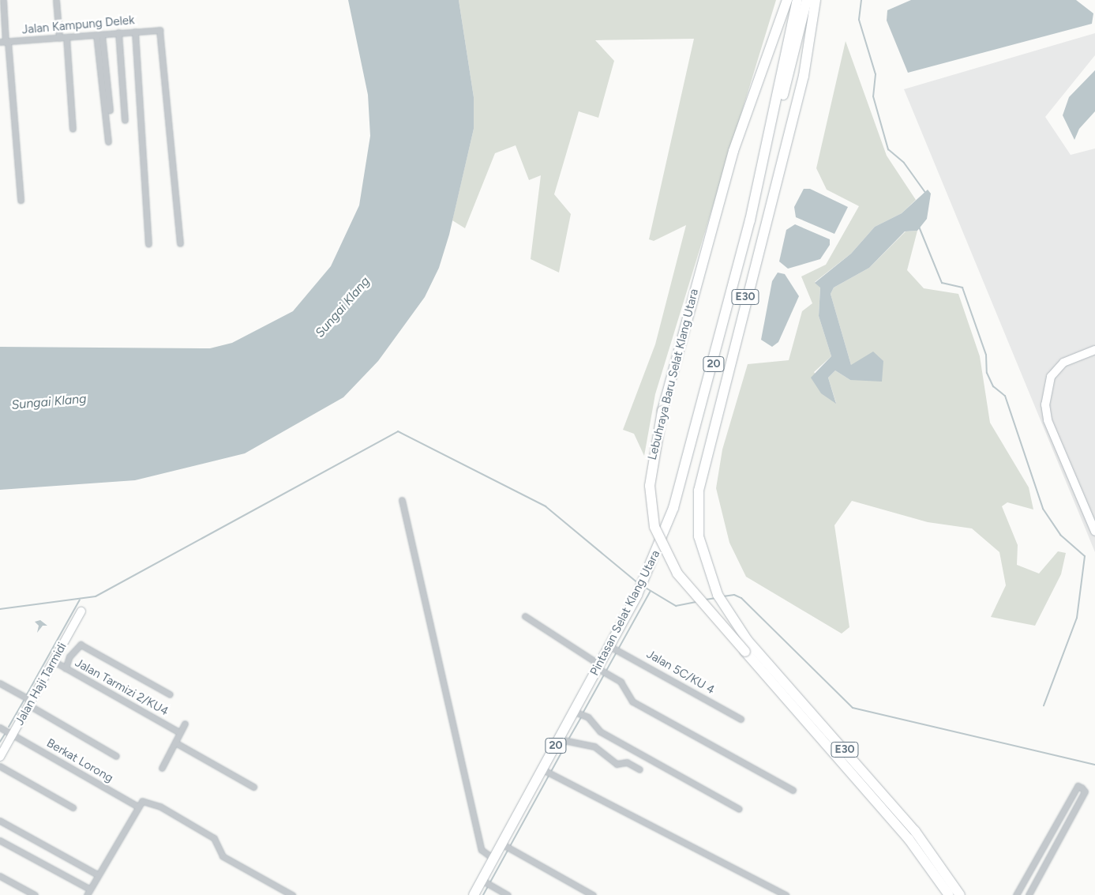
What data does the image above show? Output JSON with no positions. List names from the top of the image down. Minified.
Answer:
{"streets":{"highway":["E30","20","Lebuhraya Baru Selat Klang Utara","Pintasan Selat Klang Utara"],"street":["Jalan Kampung Delek","Jalan 5C/KU 4","Jalan Haji Tarmidi","Jalan Tarmizi 2/KU4","Berkat Lorong"]},"crossings":[["Pintasan Selat Klang Utara","Jalan 5C/KU 4"],["Jalan Haji Tarmidi","Jalan Tarmizi 2/KU4"],["Jalan Haji Tarmidi","Berkat Lorong"]],"water":["Sungai Klang"]}
